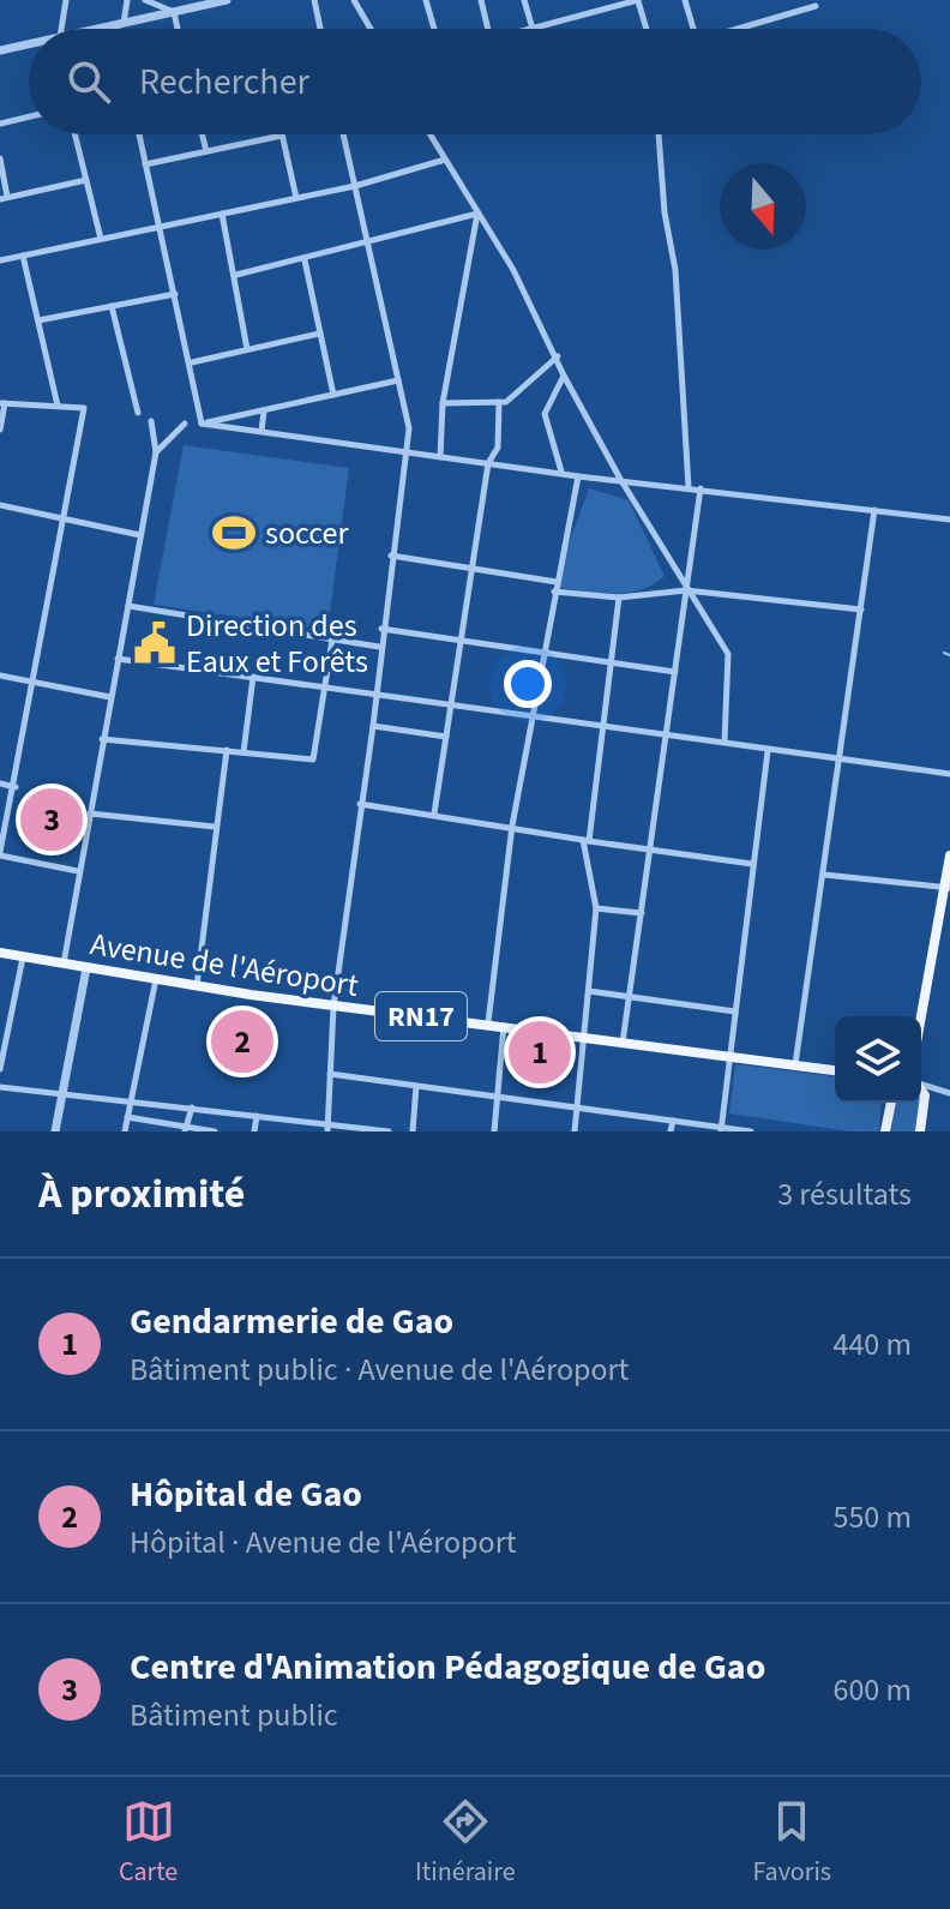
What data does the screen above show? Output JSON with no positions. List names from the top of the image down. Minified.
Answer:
{"streets":{"main road":["Avenue de l'Aéroport","RN17"]},"places":{"sports":["soccer"],"public building":["Direction des Eaux et Forêts"]},"north":"bottom","page":{"search":"Rechercher","pins":["3","2","1"],"heading":["À proximité","3 résultats"],"list":[{"mark":"1","name":"Gendarmerie de Gao","note":"Bâtiment public · Avenue de l'Aéroport","value":"440 m"},{"mark":"2","name":"Hôpital de Gao","note":"Hôpital · Avenue de l'Aéroport","value":"550 m"},{"mark":"3","name":"Centre d'Animation Pédagogique de Gao","note":"Bâtiment public","value":"600 m"}],"nav":["Carte","Itinéraire","Favoris"]}}
